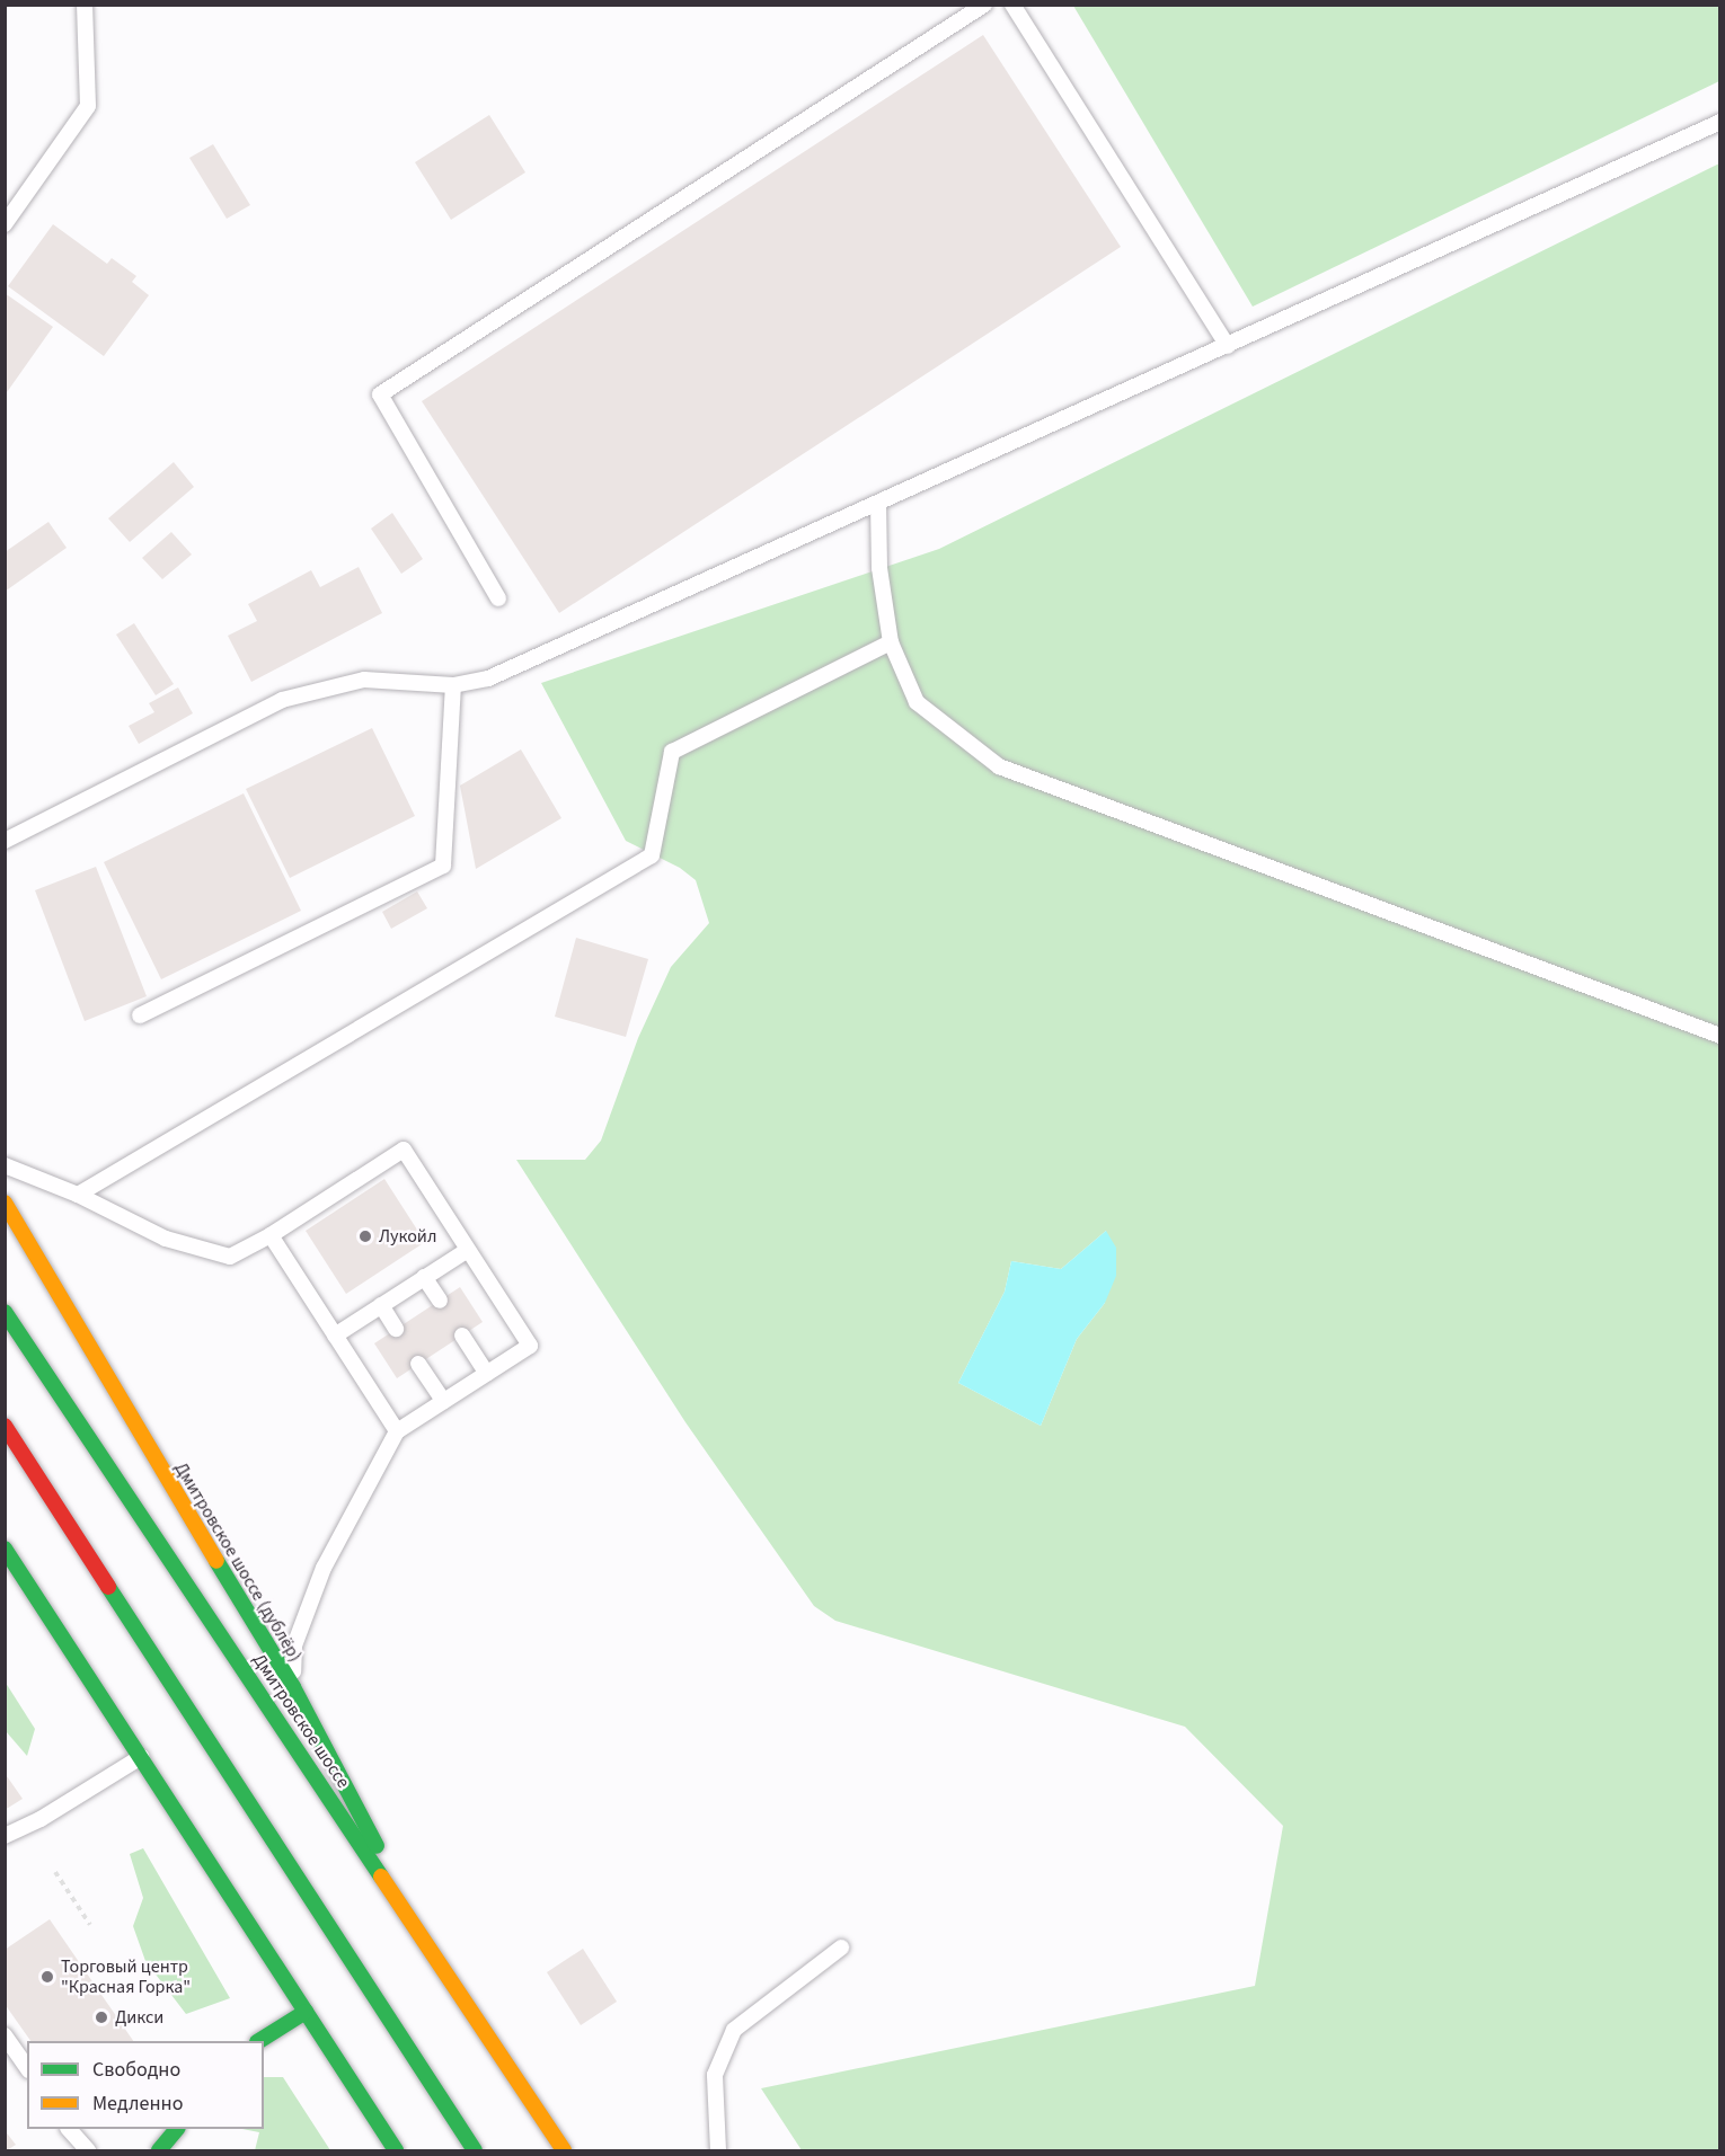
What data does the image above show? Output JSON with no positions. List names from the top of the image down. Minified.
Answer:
{"streets":{"main road":["Дмитровское шоссе (дублёр)","Дмитровское шоссе"]},"crossings":[["Дмитровское шоссе (дублёр)","Дмитровское шоссе"]],"places":["Лукойл","Торговый центр \"Красная Горка\"","Дикси"],"legend":["Свободно","Медленно"]}
